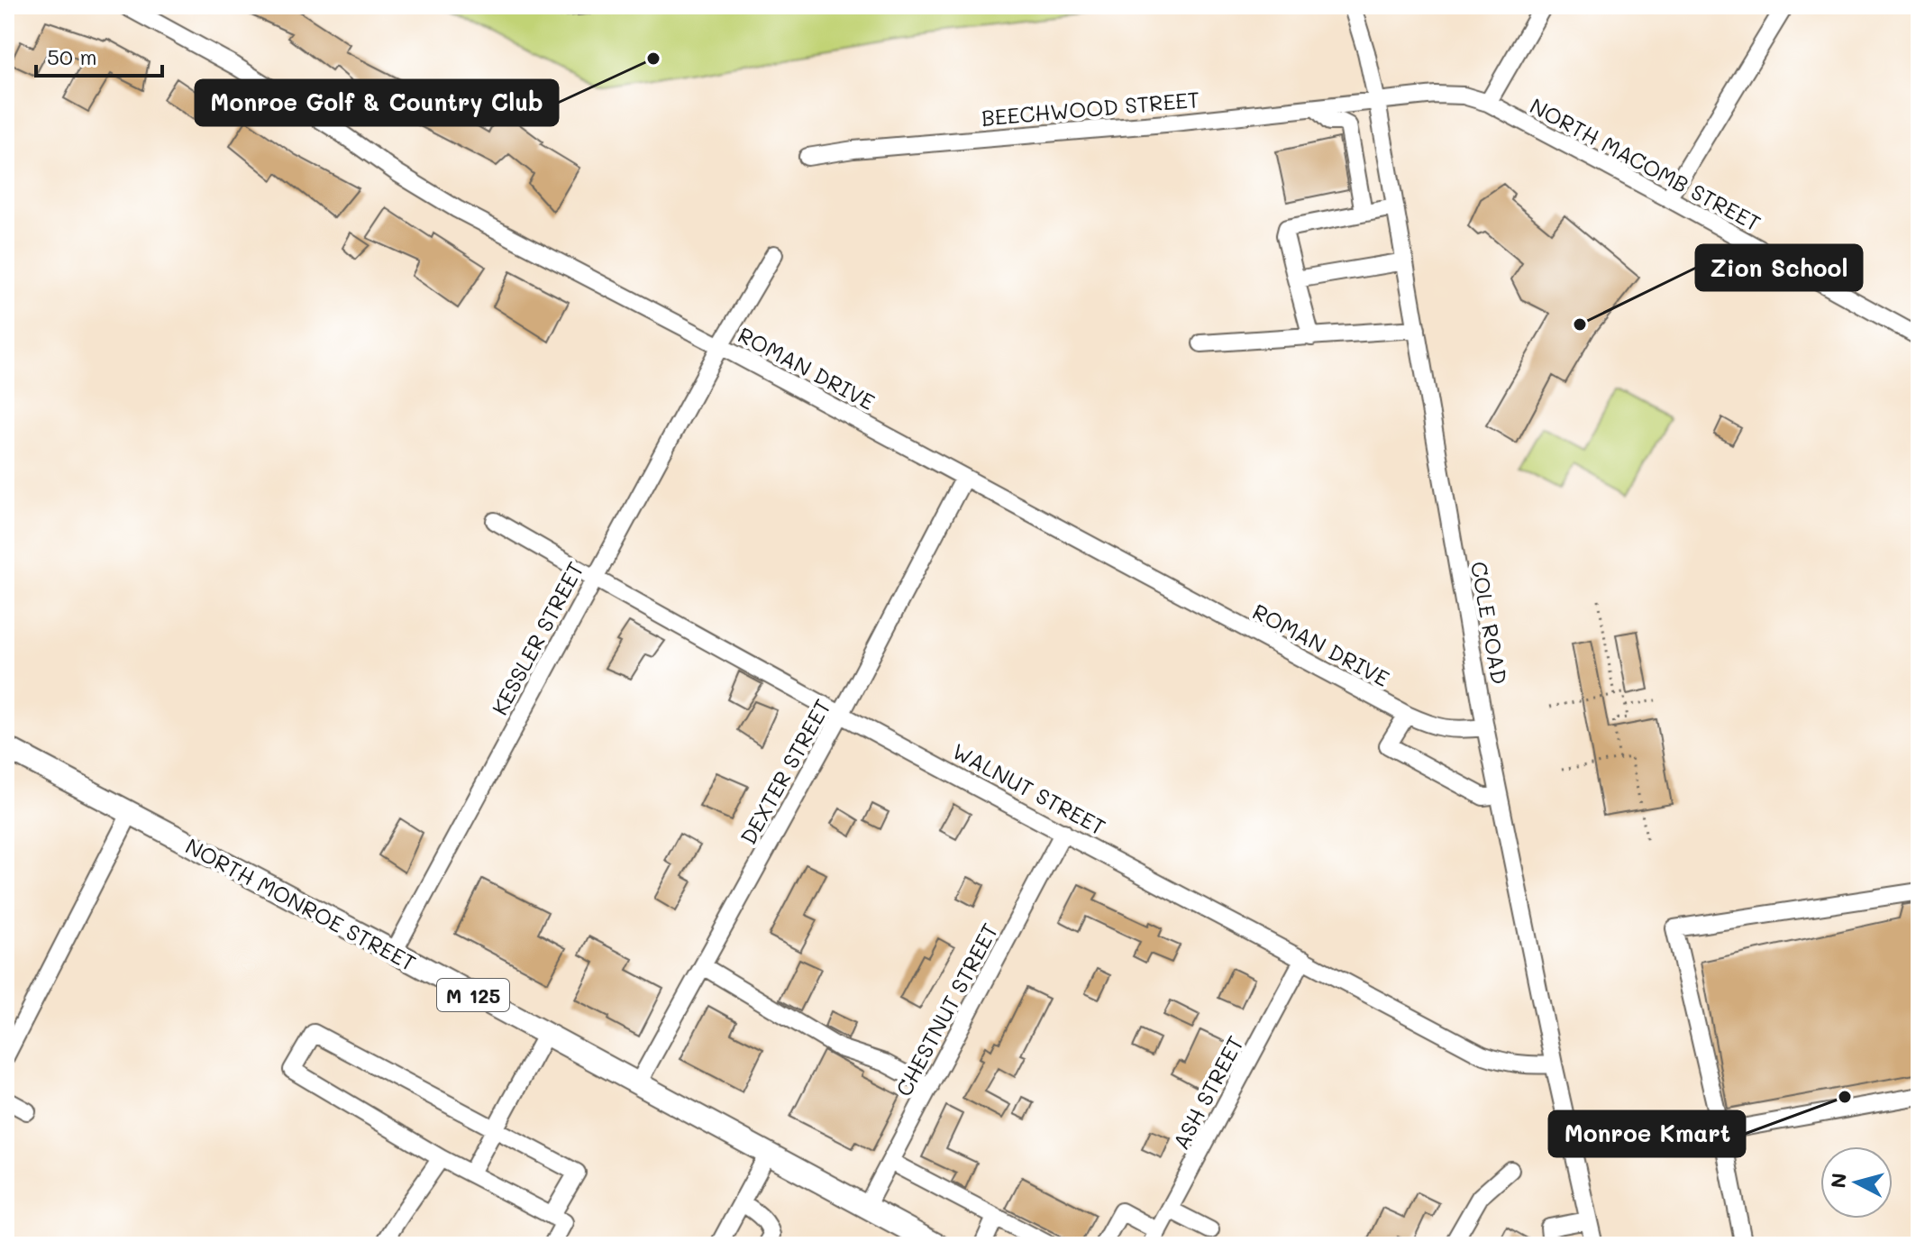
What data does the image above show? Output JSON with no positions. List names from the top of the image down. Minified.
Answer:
{"streets":{"main road":["NORTH MONROE STREET","M 125"],"street":["BEECHWOOD STREET","NORTH MACOMB STREET","ROMAN DRIVE","COLE ROAD","KESSLER STREET","DEXTER STREET","WALNUT STREET","CHESTNUT STREET","ASH STREET"]},"crossings":[["BEECHWOOD STREET","NORTH MACOMB STREET"],["BEECHWOOD STREET","COLE ROAD"],["NORTH MACOMB STREET","COLE ROAD"],["ROMAN DRIVE","COLE ROAD"],["ROMAN DRIVE","KESSLER STREET"],["ROMAN DRIVE","DEXTER STREET"],["COLE ROAD","WALNUT STREET"],["KESSLER STREET","WALNUT STREET"],["KESSLER STREET","NORTH MONROE STREET"],["DEXTER STREET","WALNUT STREET"],["DEXTER STREET","NORTH MONROE STREET"],["WALNUT STREET","CHESTNUT STREET"],["WALNUT STREET","ASH STREET"],["NORTH MONROE STREET","CHESTNUT STREET"]],"places":["Monroe Golf & Country Club","Zion School","Monroe Kmart"],"scale_bar":"50 m","north":"left"}
